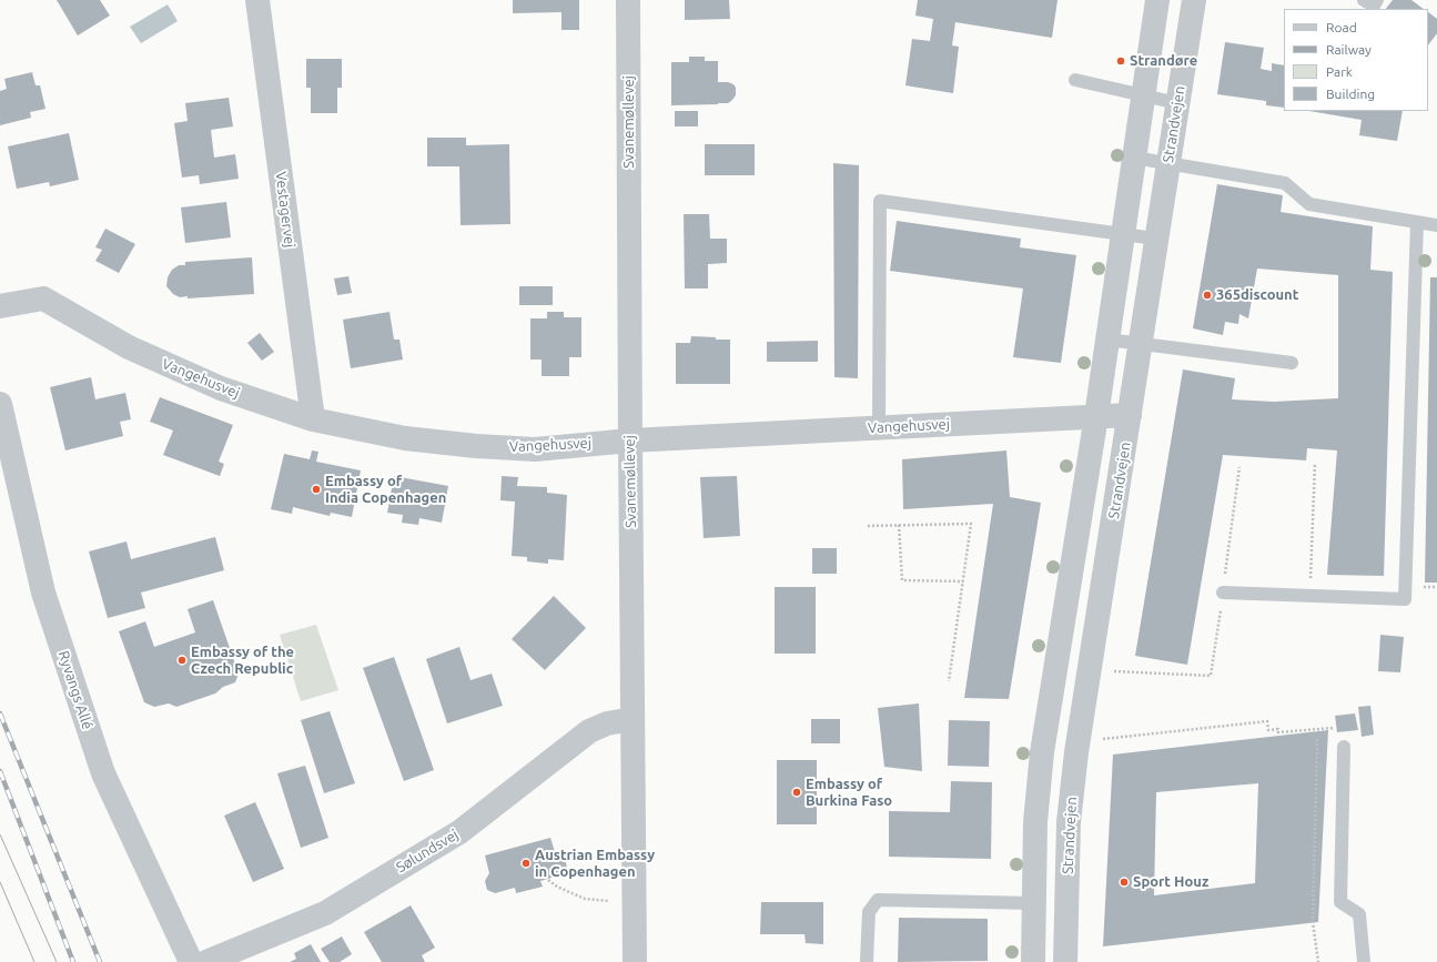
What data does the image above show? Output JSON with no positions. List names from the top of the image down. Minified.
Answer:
{"streets":{"street":["Svanemøllevej","Strandvejen","Vestagervej","Vangehusvej","Ryvangs Allé","Sølundsvej"]},"crossings":[["Svanemøllevej","Vangehusvej"],["Svanemøllevej","Sølundsvej"],["Strandvejen","Vangehusvej"],["Vestagervej","Vangehusvej"]],"places":["Strandøre","365discount","Embassy of India Copenhagen","Embassy of the Czech Republic","Embassy of Burkina Faso","Austrian Embassy in Copenhagen","Sport Houz"],"legend":["Road","Railway","Park","Building"]}
